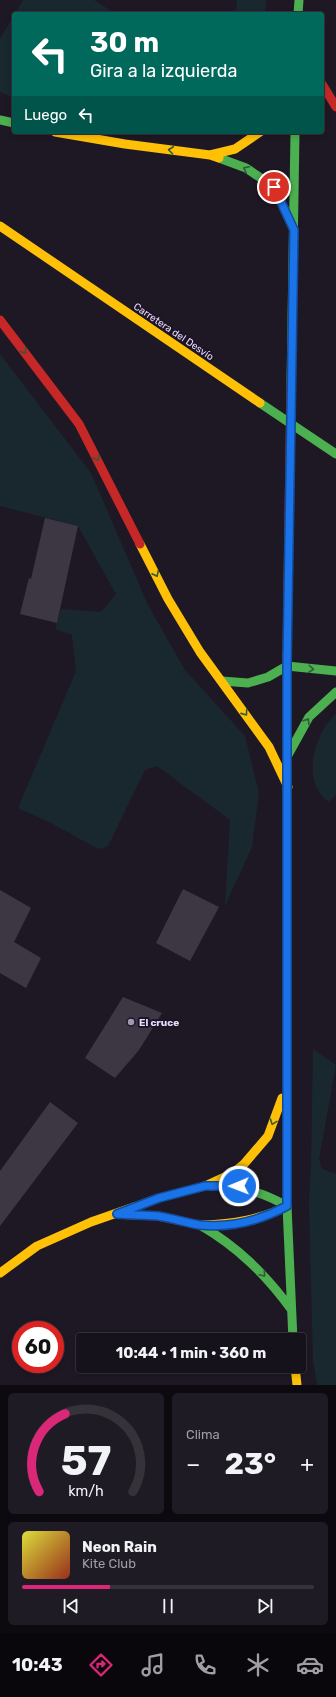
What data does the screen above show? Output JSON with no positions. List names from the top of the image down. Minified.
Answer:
{"streets":{"main road":["Carretera del Desvío"]},"places":["El cruce"],"page":{"turn":["30 m","Gira a la izquierda"],"then":"Luego","limit":"60","trip":"10:44 · 1 min · 360 m","tile":"Clima","heat":["−","23°","+"],"song":["Neon Rain","Kite Club"],"tabs":"10:43","gauge":["57","km/h"]}}
